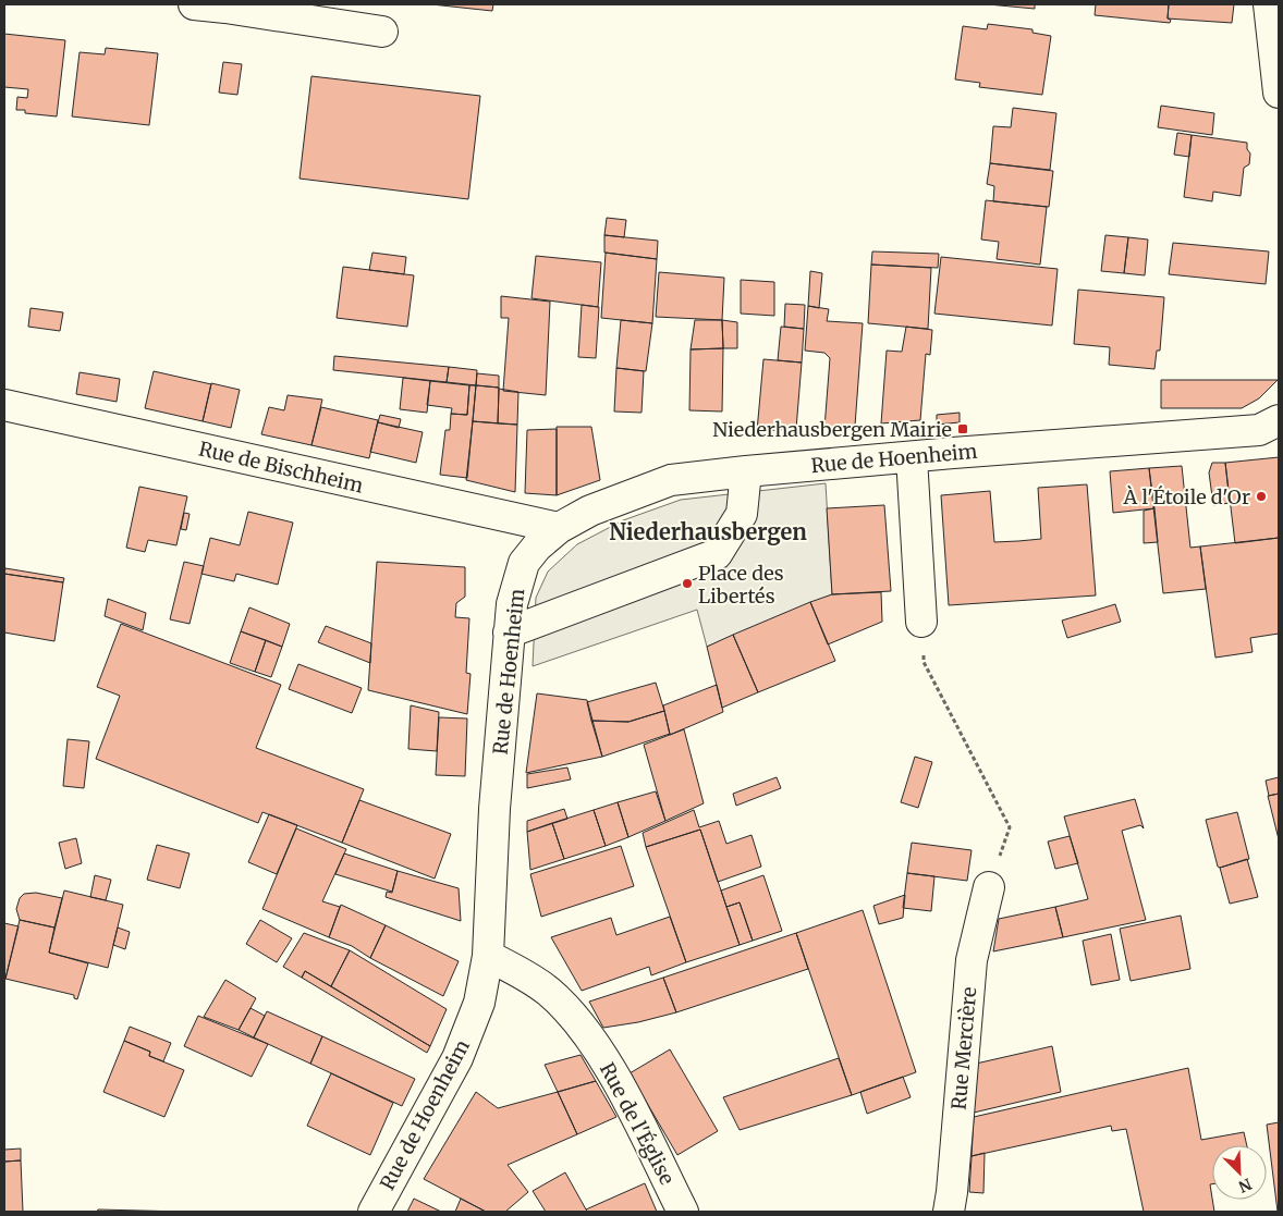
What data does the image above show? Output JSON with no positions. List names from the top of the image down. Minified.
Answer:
{"streets":{"street":["Rue de Hoenheim","Rue de Bischheim","Rue Mercière","Rue de l'Église"]},"crossings":[["Rue de Hoenheim","Rue de Bischheim"],["Rue de Hoenheim","Rue de l'Église"]],"districts":["Niederhausbergen"],"places":{"transit":["Niederhausbergen Mairie"],"other":["À l'Étoile d'Or","Place des Libertés"]},"north":"bottom right"}
